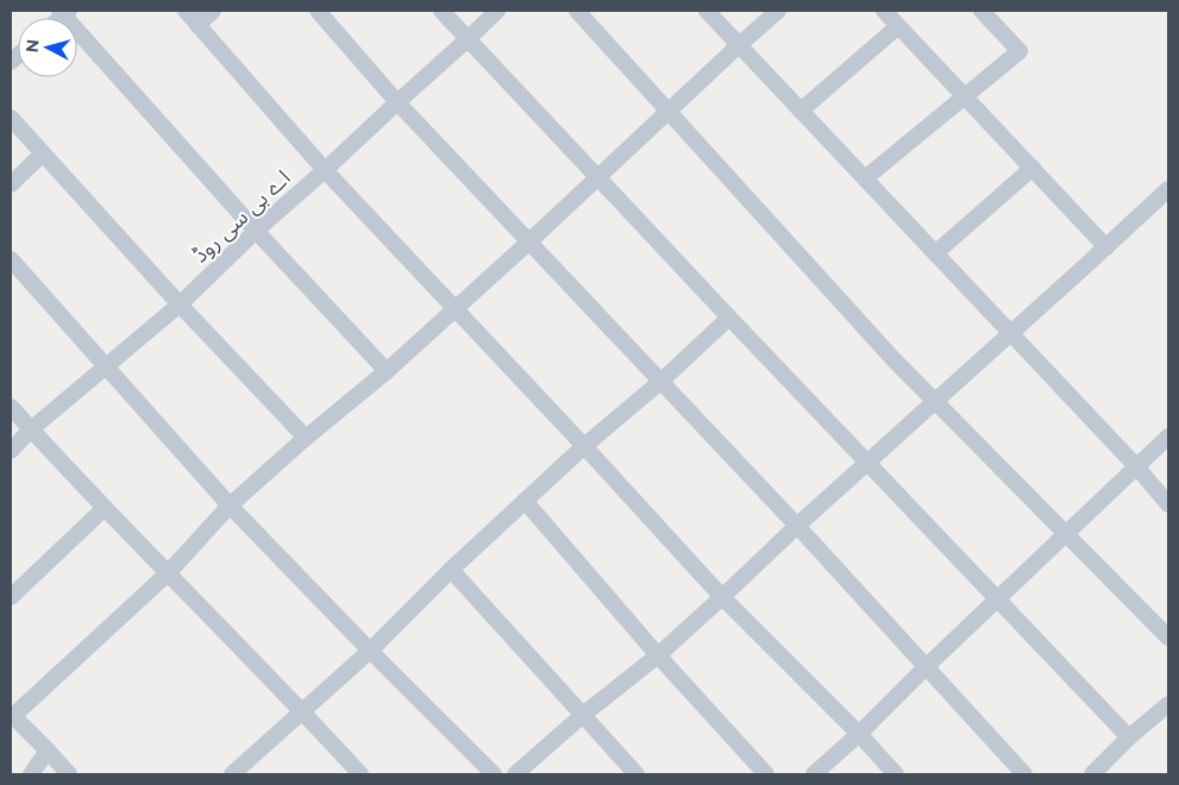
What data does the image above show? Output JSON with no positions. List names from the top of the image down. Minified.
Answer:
{"streets":{"street":["اے بی سی روڈ"]},"north":"left"}
